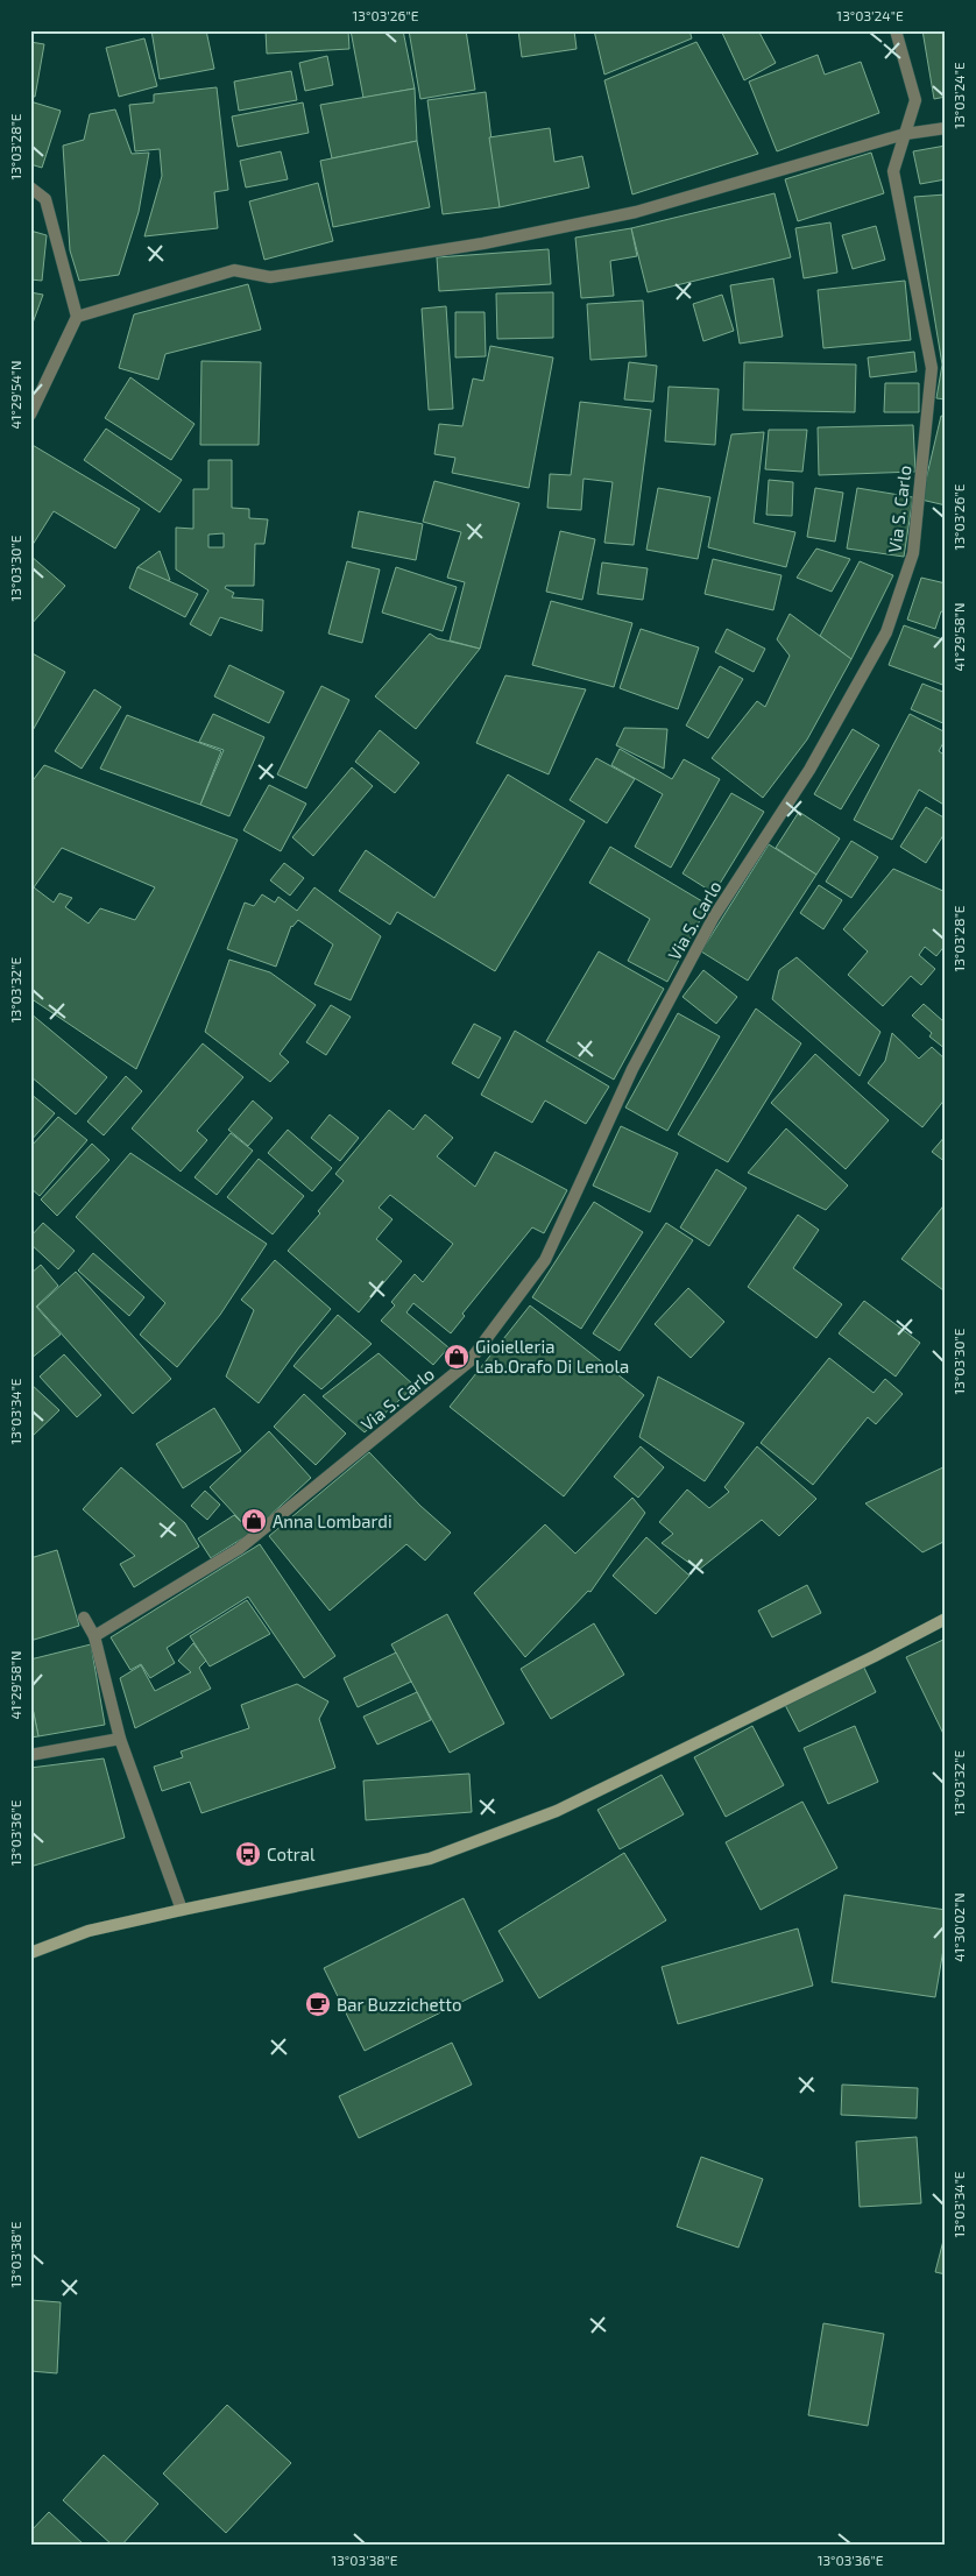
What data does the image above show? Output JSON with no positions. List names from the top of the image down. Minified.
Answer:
{"streets":{"street":["Via S. Carlo"]},"places":{"shop":["Gioielleria Lab.Orafo Di Lenola","Anna Lombardi"],"bus stop":["Cotral"],"cafe":["Bar Buzzichetto"]},"coordinates":["13°03'26\"E","13°03'24\"E","13°03'28\"E","41°29'54\"N","13°03'30\"E","41°29'58\"N","13°03'32\"E","13°03'34\"E","13°03'36\"E","41°30'02\"N","13°03'38\"E"]}
